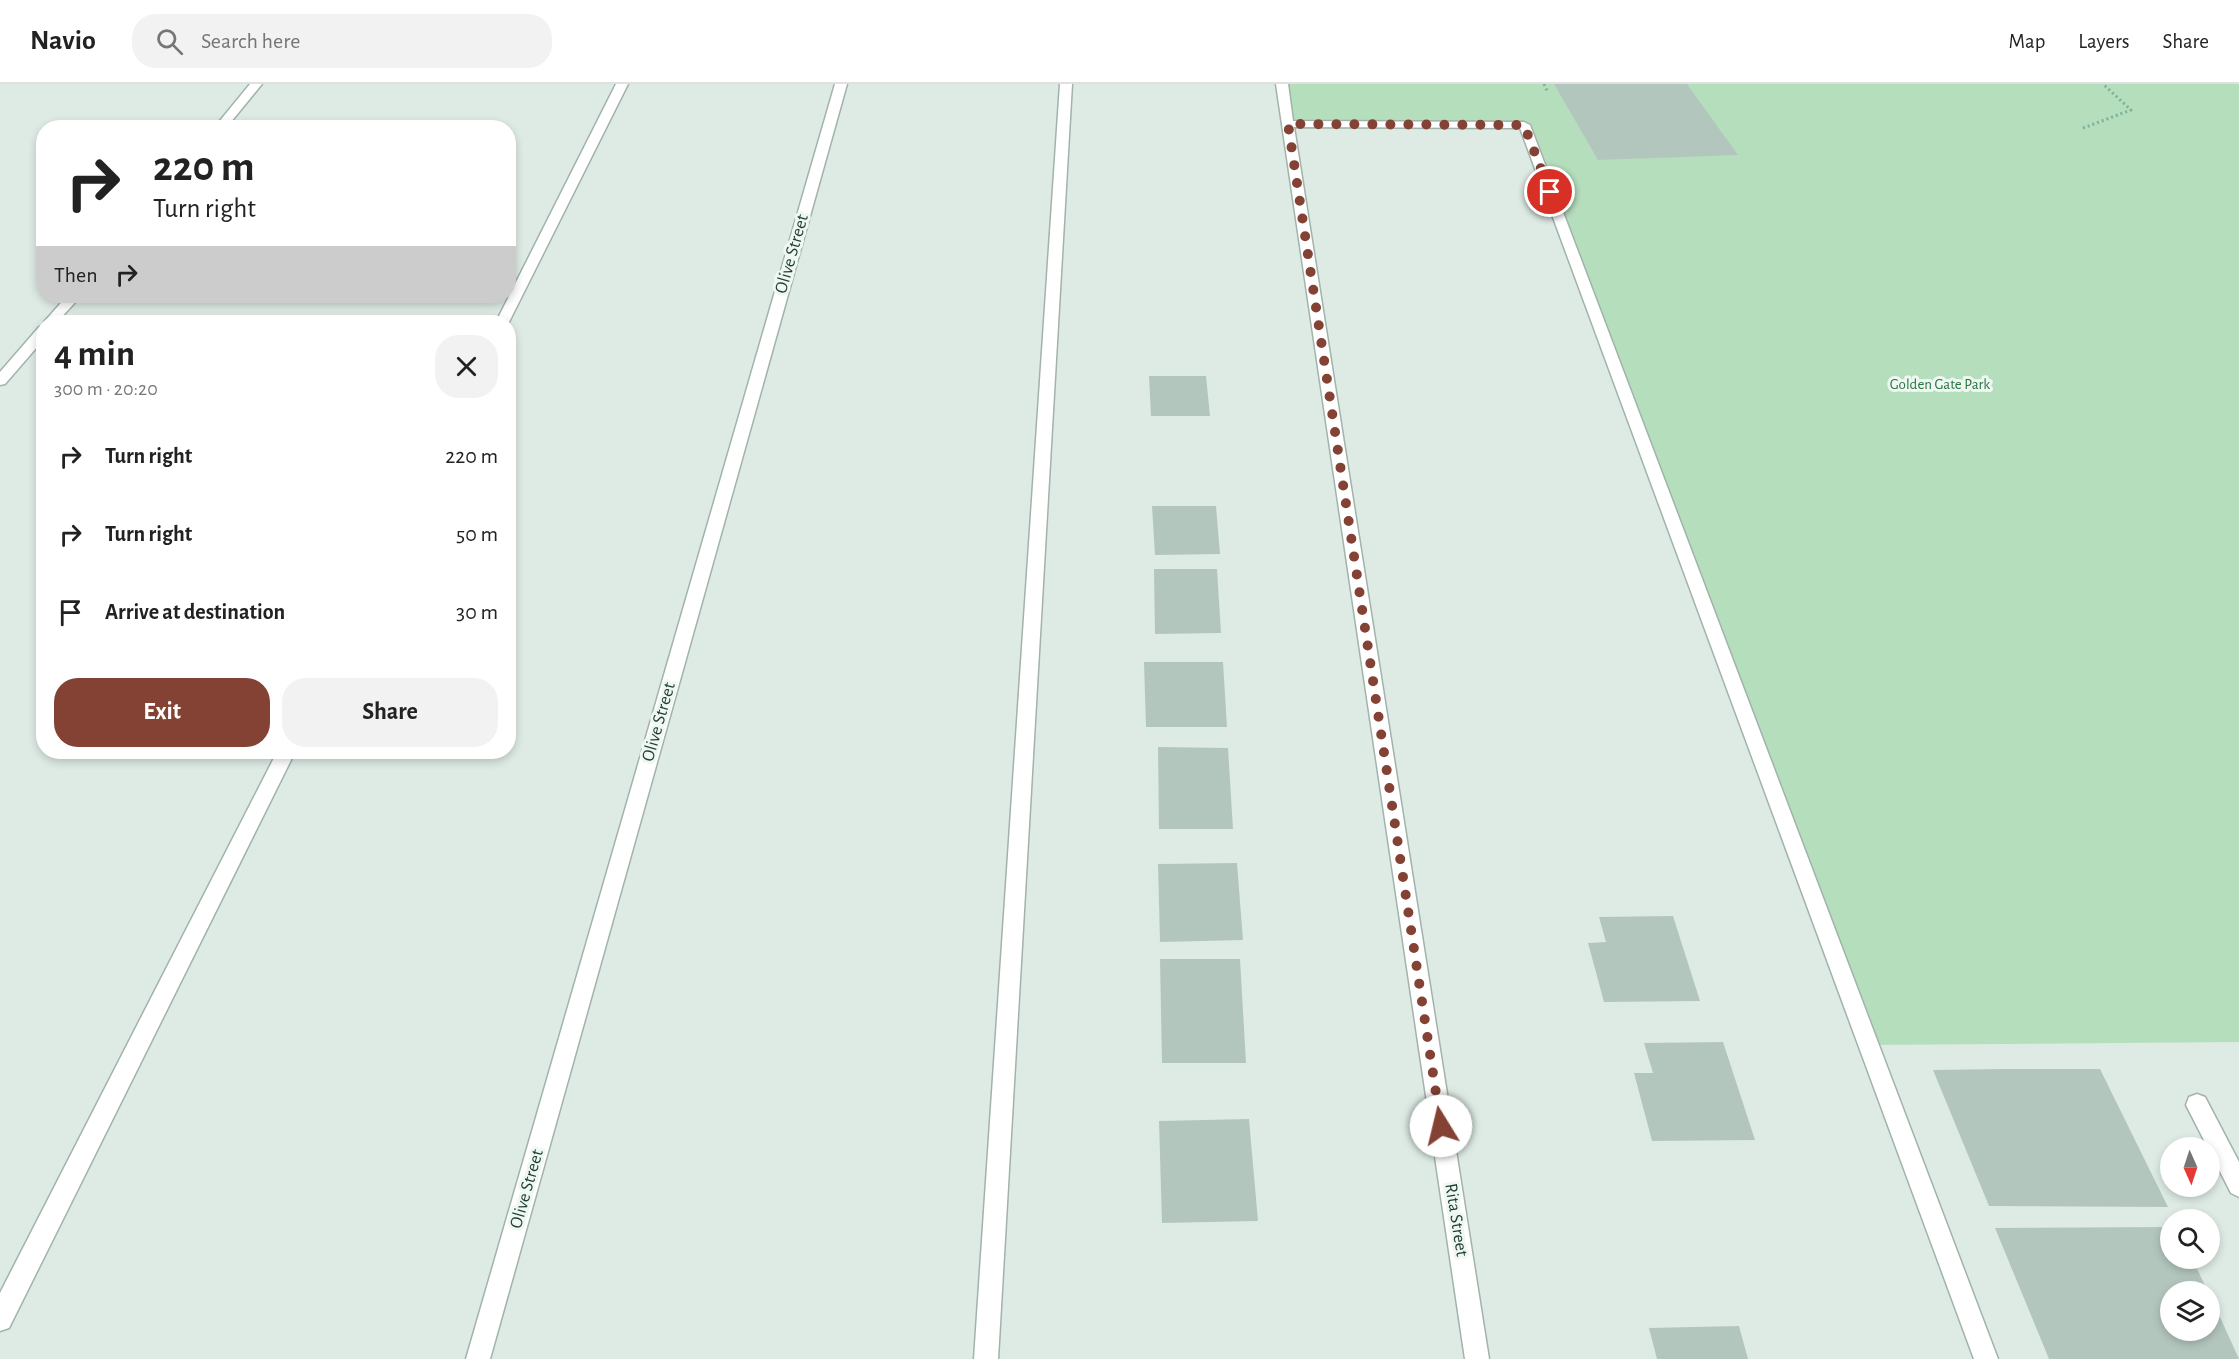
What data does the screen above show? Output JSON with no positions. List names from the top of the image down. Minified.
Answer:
{"streets":{"street":["Olive Street","Rita Street"]},"parks":["Golden Gate Park"],"north":"bottom","page":{"header":"Navio","search":"Search here","nav":["Map","Layers","Share"],"turn":["220 m","Turn right"],"then":"Then","heading":["4 min","300 m · 20:20"],"list":[{"name":"Turn right","value":"220 m"},{"name":"Turn right","value":"50 m"},{"name":"Arrive at destination","value":"30 m"}],"buttons":["Exit","Share"]}}
